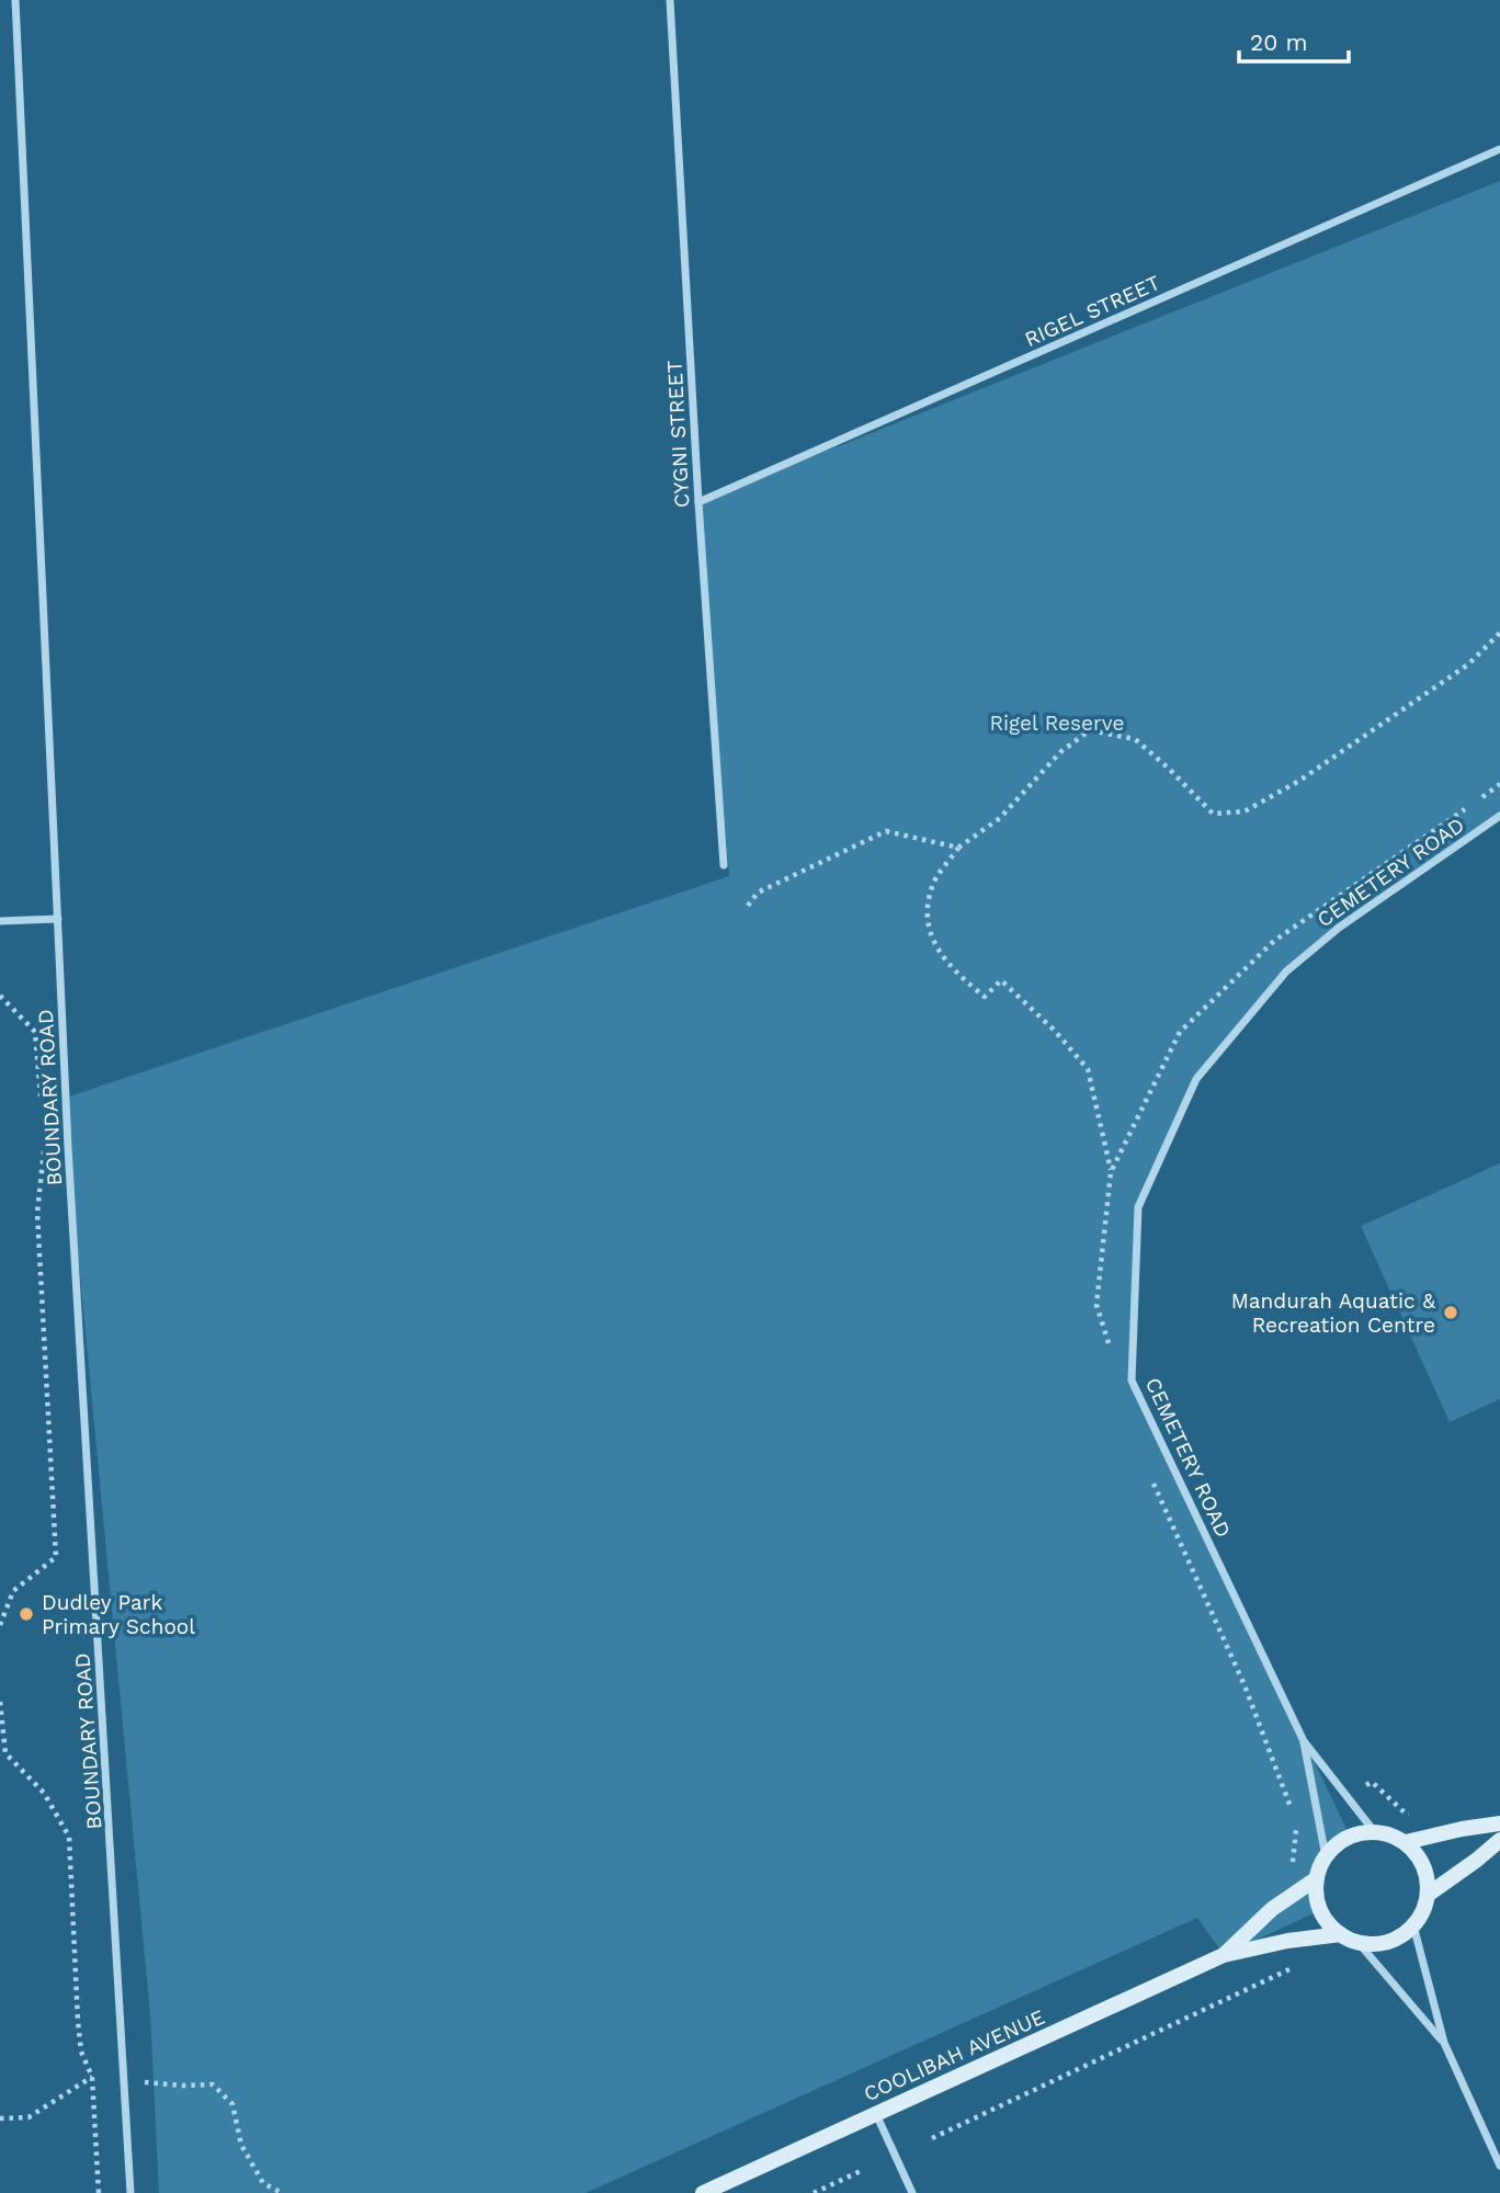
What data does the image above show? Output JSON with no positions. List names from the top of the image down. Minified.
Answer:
{"streets":{"street":["RIGEL STREET","CYGNI STREET","CEMETERY ROAD","BOUNDARY ROAD","COOLIBAH AVENUE"]},"crossings":[["RIGEL STREET","CYGNI STREET"],["CEMETERY ROAD","COOLIBAH AVENUE"]],"parks":["Rigel Reserve"],"places":["Mandurah Aquatic & Recreation Centre","Dudley Park Primary School"],"scale_bar":"20 m"}
